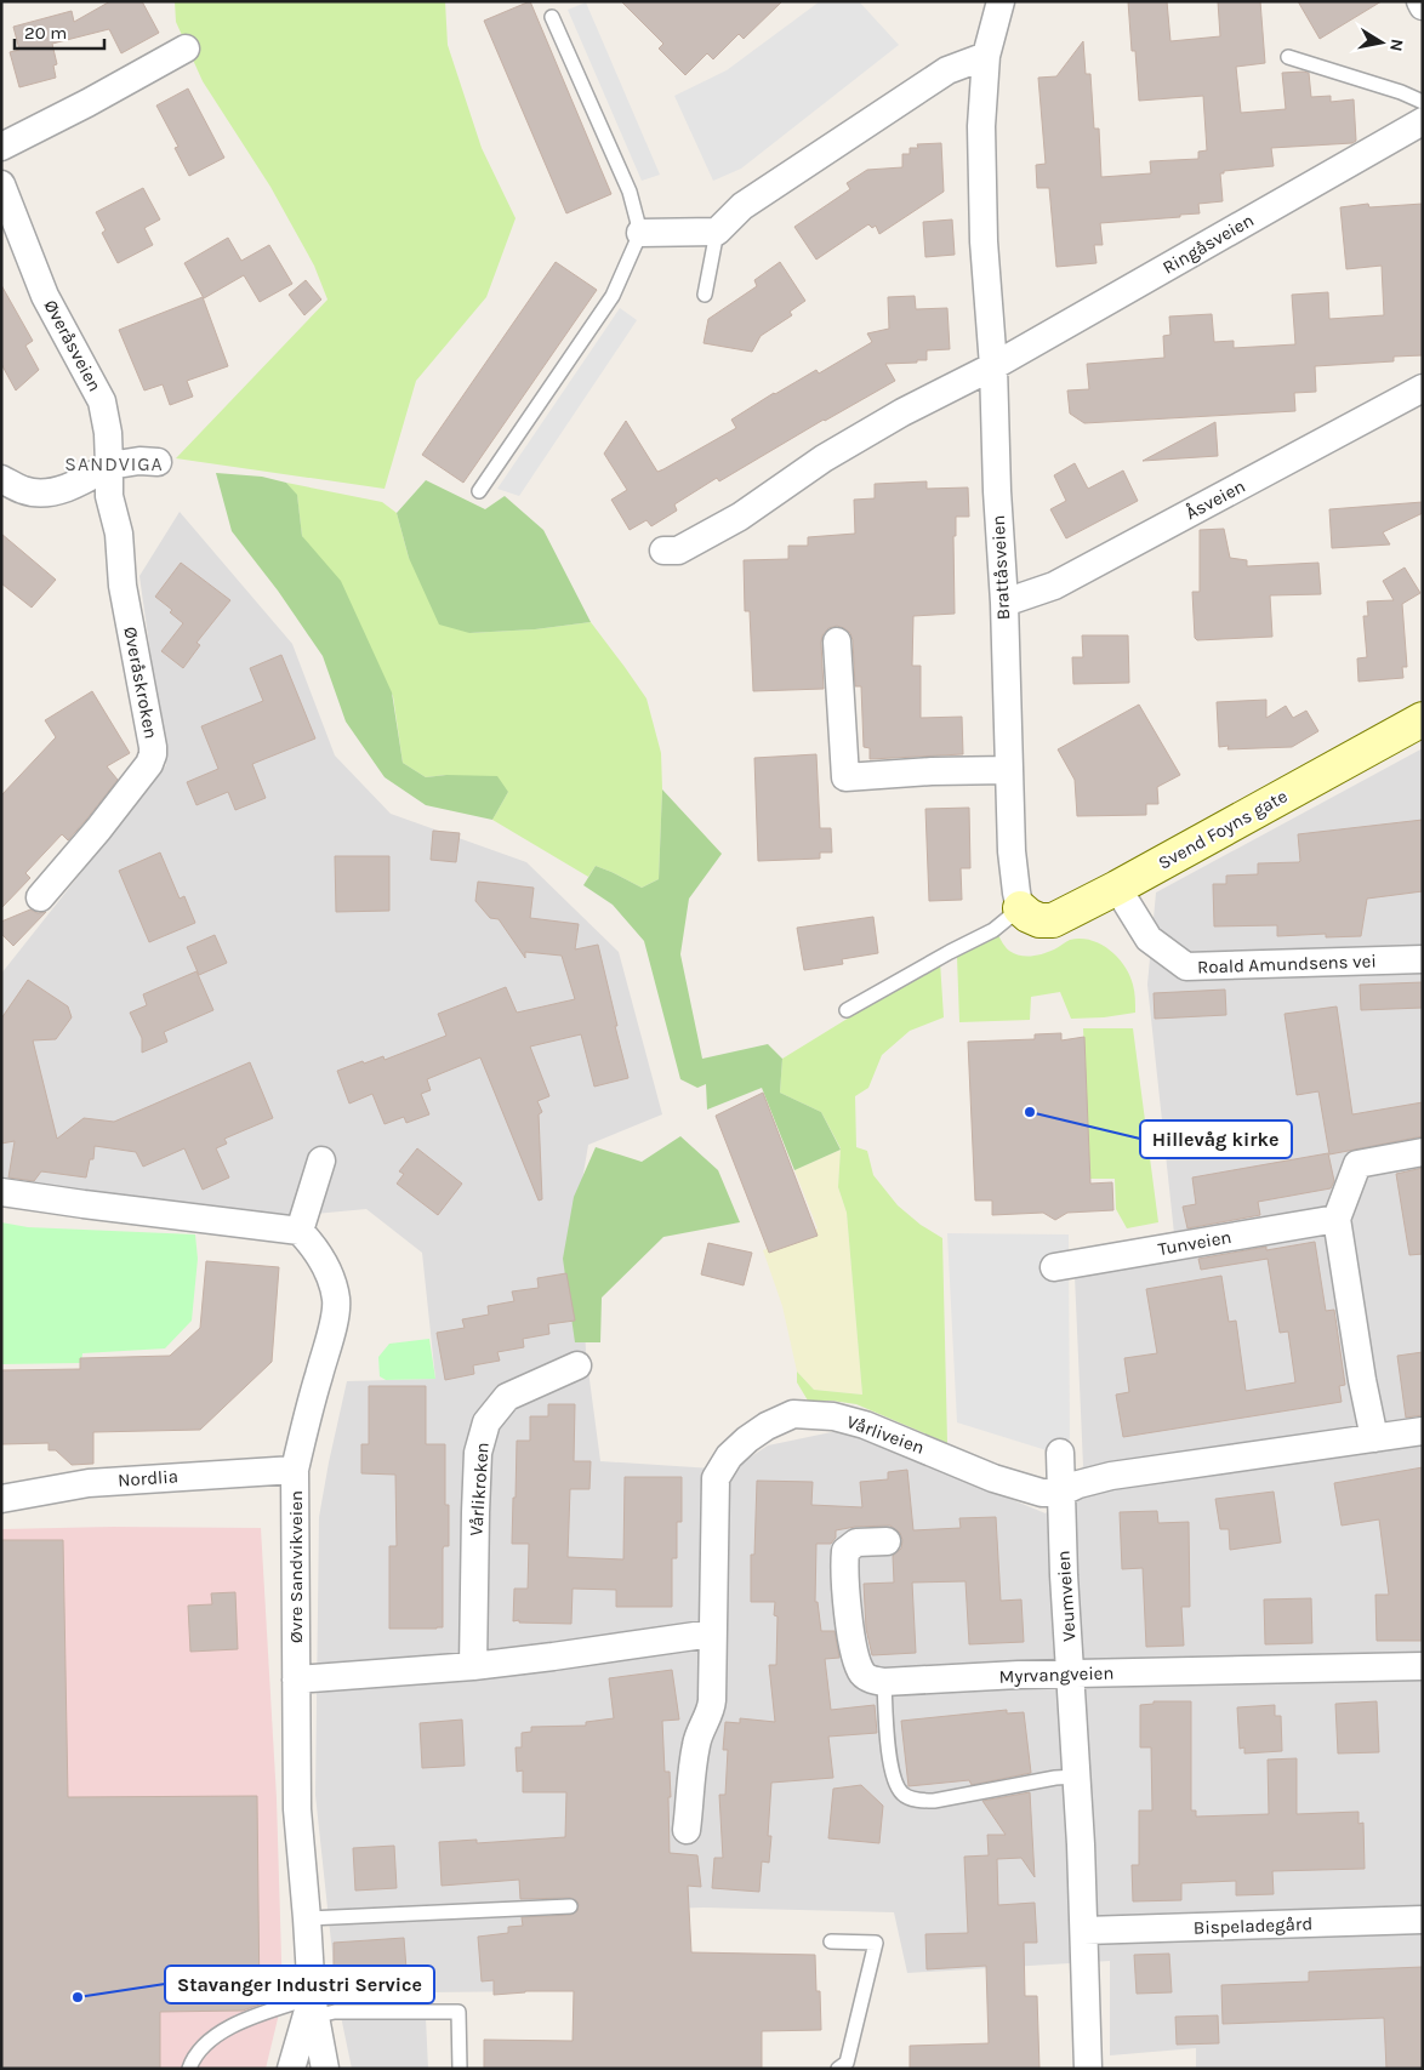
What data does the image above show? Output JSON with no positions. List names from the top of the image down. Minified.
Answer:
{"streets":{"street":["Ringåsveien","Øveråsveien","Åsveien","Brattåsveien","Øveråskroken","Svend Foyns gate","Roald Amundsens vei","Tunveien","Vårliveien","Nordlia","Vårlikroken","Øvre Sandvikveien","Veumveien","Myrvangveien","Bispeladegård"]},"crossings":[["Ringåsveien","Brattåsveien"],["Øveråsveien","Øveråskroken"],["Åsveien","Brattåsveien"],["Brattåsveien","Svend Foyns gate"],["Svend Foyns gate","Roald Amundsens vei"],["Vårliveien","Veumveien"],["Nordlia","Øvre Sandvikveien"],["Veumveien","Myrvangveien"],["Veumveien","Bispeladegård"]],"districts":["SANDVIGA"],"places":["Hillevåg kirke","Stavanger Industri Service"],"scale_bar":"20 m","north":"right"}
